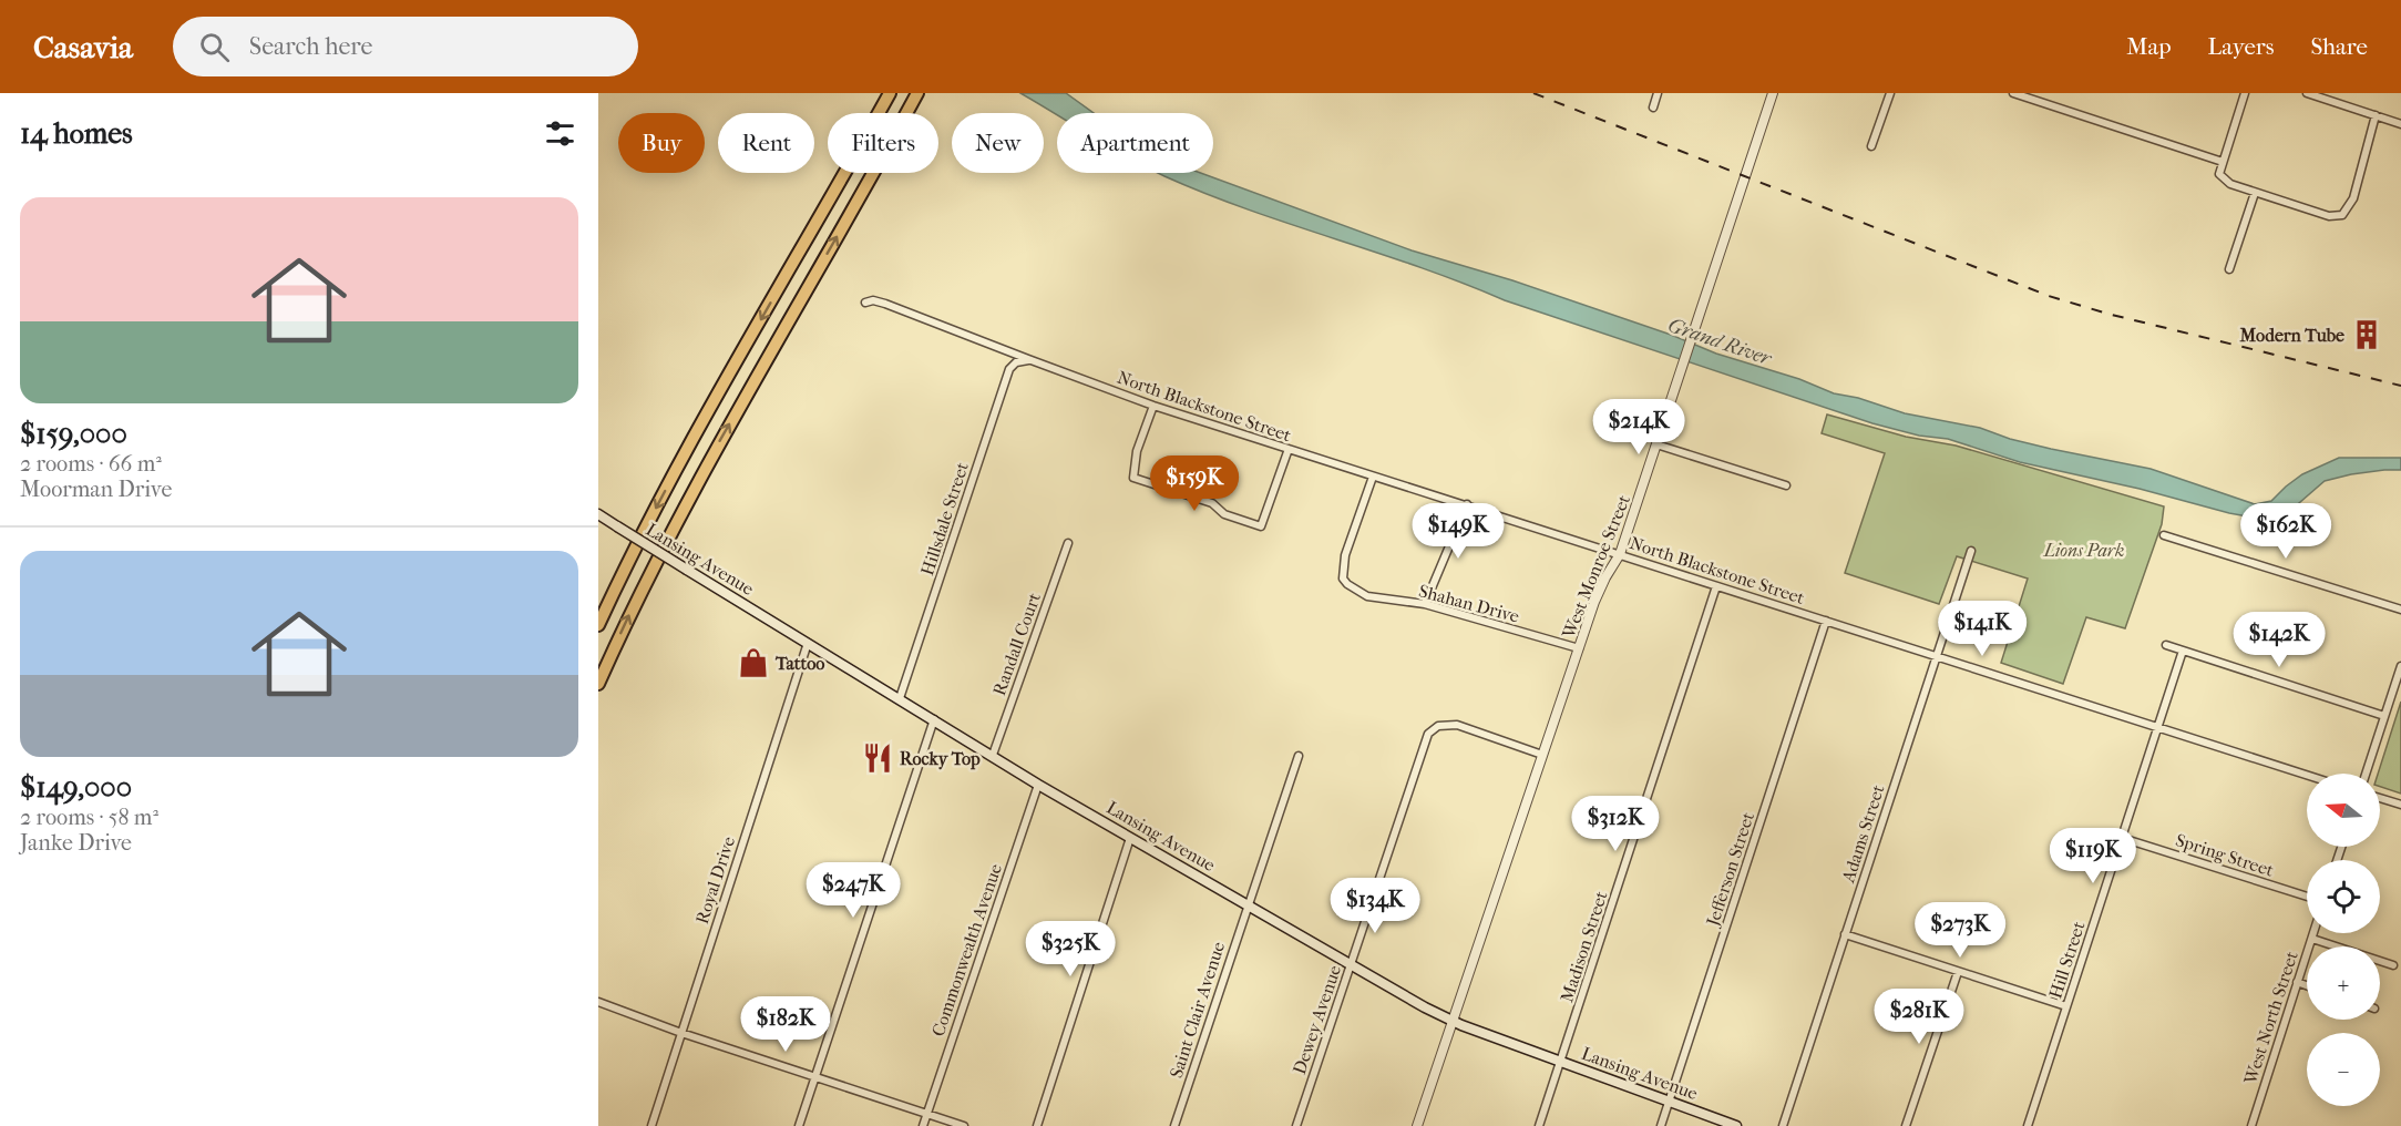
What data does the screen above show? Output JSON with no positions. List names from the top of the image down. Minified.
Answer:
{"streets":{"main road":["Lansing Avenue"],"street":["North Blackstone Street","Hillsdale Street","West Monroe Street","Shahan Drive","Randall Court","Adams Street","Spring Street","Jefferson Street","Royal Drive","Madison Street","Commonwealth Avenue","Hill Street","Saint Clair Avenue","West North Street","Dewey Avenue"]},"crossings":[["North Blackstone Street","Hillsdale Street"],["North Blackstone Street","West Monroe Street"],["North Blackstone Street","Shahan Drive"],["North Blackstone Street","Adams Street"],["North Blackstone Street","Jefferson Street"],["North Blackstone Street","Madison Street"],["North Blackstone Street","Hill Street"],["Hillsdale Street","Lansing Avenue"],["Lansing Avenue","West Monroe Street"],["Lansing Avenue","Randall Court"],["Lansing Avenue","Jefferson Street"],["Lansing Avenue","Royal Drive"],["Lansing Avenue","Madison Street"],["Lansing Avenue","Commonwealth Avenue"],["Lansing Avenue","Saint Clair Avenue"],["Lansing Avenue","Dewey Avenue"],["West Monroe Street","Shahan Drive"],["West Monroe Street","Dewey Avenue"],["Spring Street","Hill Street"]],"water":["Grand River"],"parks":["Lions Park"],"places":{"building":["Modern Tube"],"shop":["Tattoo"],"restaurant":["Rocky Top"]},"north":"left","page":{"header":"Casavia","search":"Search here","nav":["Map","Layers","Share"],"heading":"14 homes","chip":["Buy","Rent","Filters","New","Apartment"],"list":[{"name":"$159,000","note":"2 rooms · 66 m² · Moorman Drive"},{"name":"$149,000","note":"2 rooms · 58 m² · Janke Drive"}],"price":["$214K","$159K","$149K","$162K","$141K","$142K","$312K","$119K","$247K","$134K","$273K","$325K","$281K","$182K"],"map_buttons":["+","−"]}}
